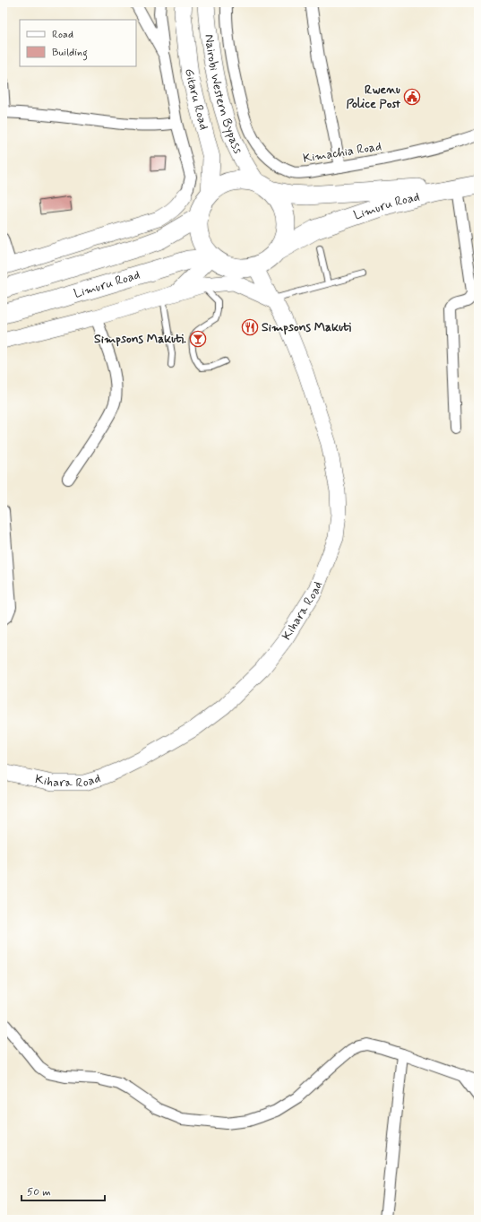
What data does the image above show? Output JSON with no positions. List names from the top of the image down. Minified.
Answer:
{"streets":{"highway":["Limuru Road"],"main road":["Nairobi Western Bypass","Gitaru Road","Kihara Road"],"street":["Kimachia Road"]},"crossings":[["Nairobi Western Bypass","Gitaru Road"],["Nairobi Western Bypass","Limuru Road"],["Nairobi Western Bypass","Kihara Road"],["Gitaru Road","Limuru Road"],["Gitaru Road","Kihara Road"],["Limuru Road","Kihara Road"]],"places":{"public building":["Rwenu Police Post"],"restaurant":["Simpsons Makuti"],"bar":["Simpsons Makuti."]},"legend":["Road","Building"],"scale_bar":"50 m"}
